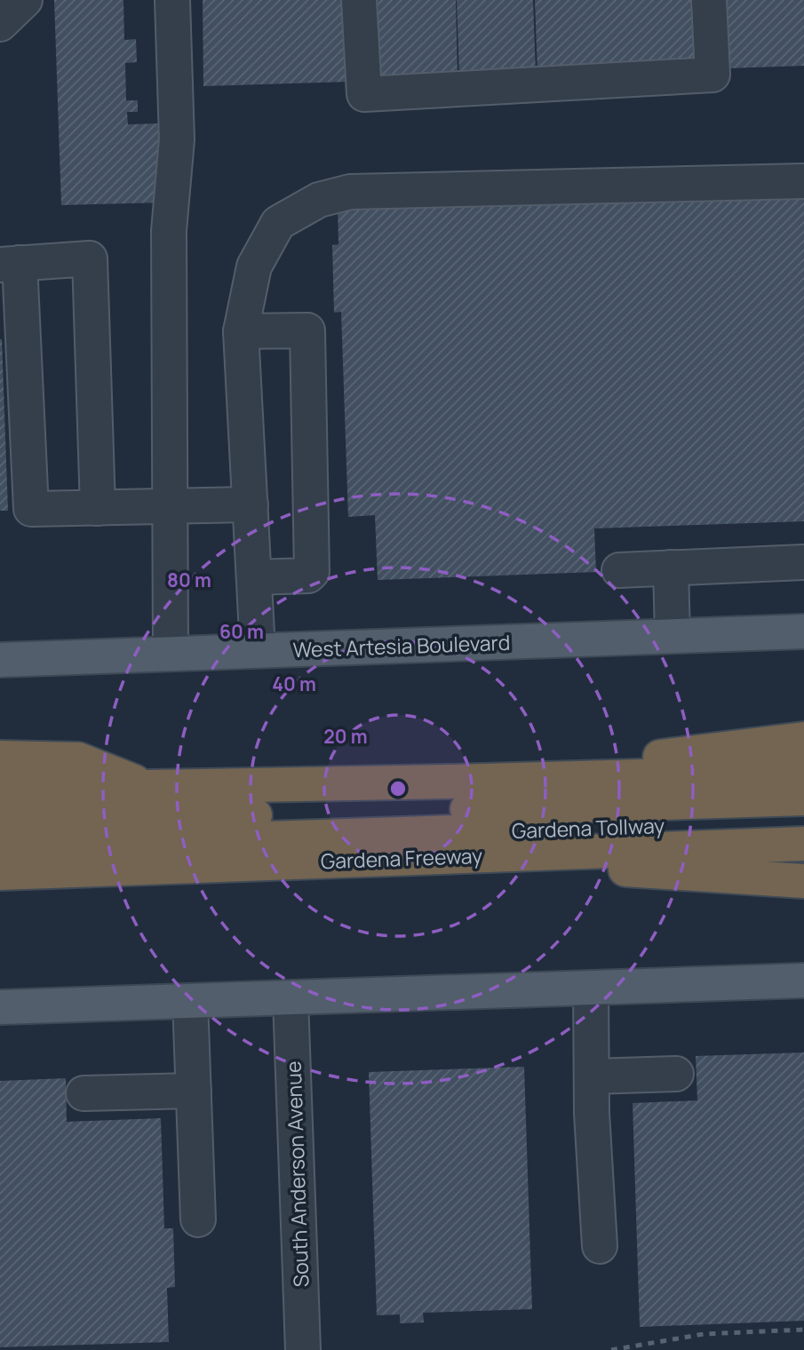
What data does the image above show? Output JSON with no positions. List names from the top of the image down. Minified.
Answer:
{"streets":{"highway":["Gardena Tollway","Gardena Freeway"],"main road":["West Artesia Boulevard"],"street":["South Anderson Avenue"]},"rings":["80 m","60 m","40 m","20 m"]}
